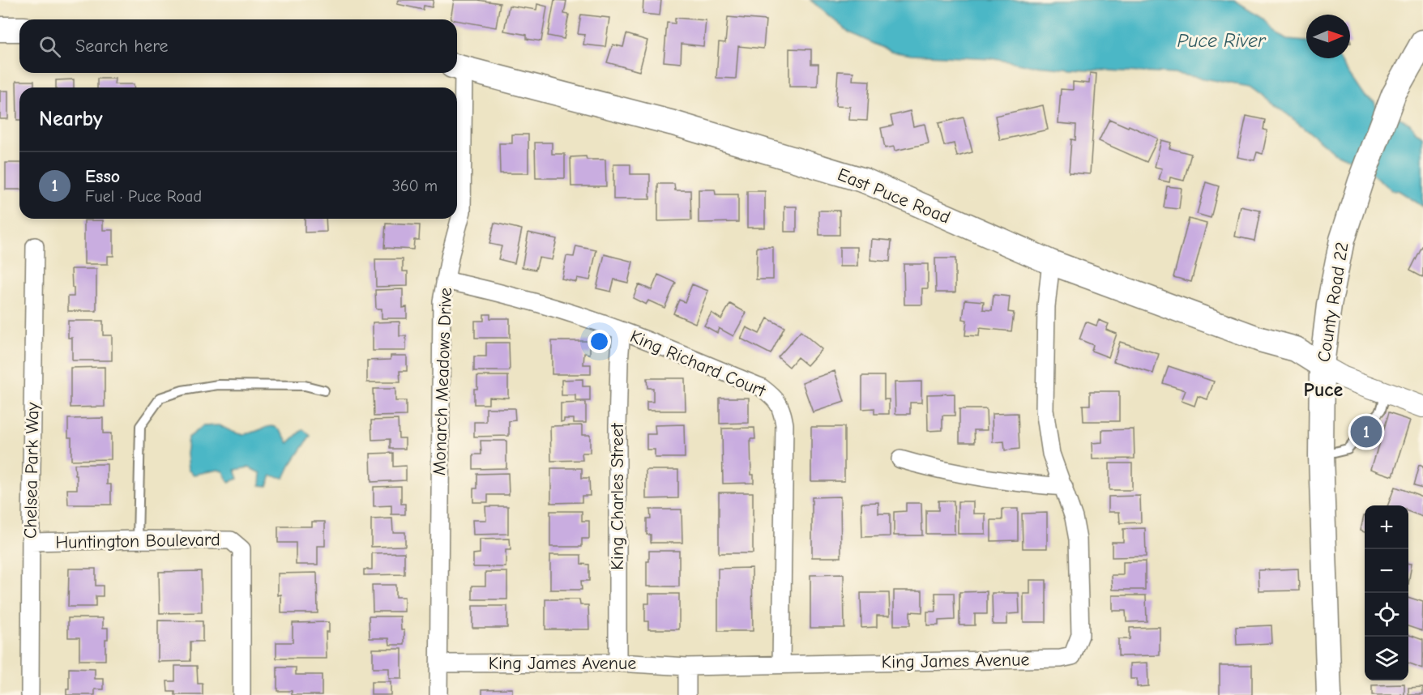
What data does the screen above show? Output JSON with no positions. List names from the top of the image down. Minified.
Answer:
{"streets":{"main road":["East Puce Road","County Road 22"],"street":["King Richard Court","Monarch Meadows Drive","Chelsea Park Way","King Charles Street","Huntington Boulevard","King James Avenue"]},"crossings":[["East Puce Road","County Road 22"],["East Puce Road","Monarch Meadows Drive"],["East Puce Road","King James Avenue"],["King Richard Court","Monarch Meadows Drive"],["King Richard Court","King Charles Street"],["King Richard Court","King James Avenue"],["Monarch Meadows Drive","King James Avenue"],["Chelsea Park Way","Huntington Boulevard"],["King Charles Street","King James Avenue"]],"districts":["Puce"],"water":["Puce River"],"north":"right","page":{"search":"Search here","heading":"Nearby","list":[{"mark":"1","name":"Esso","note":"Fuel · Puce Road","value":"360 m"}],"pins":"1","map_buttons":["+","−"]}}
